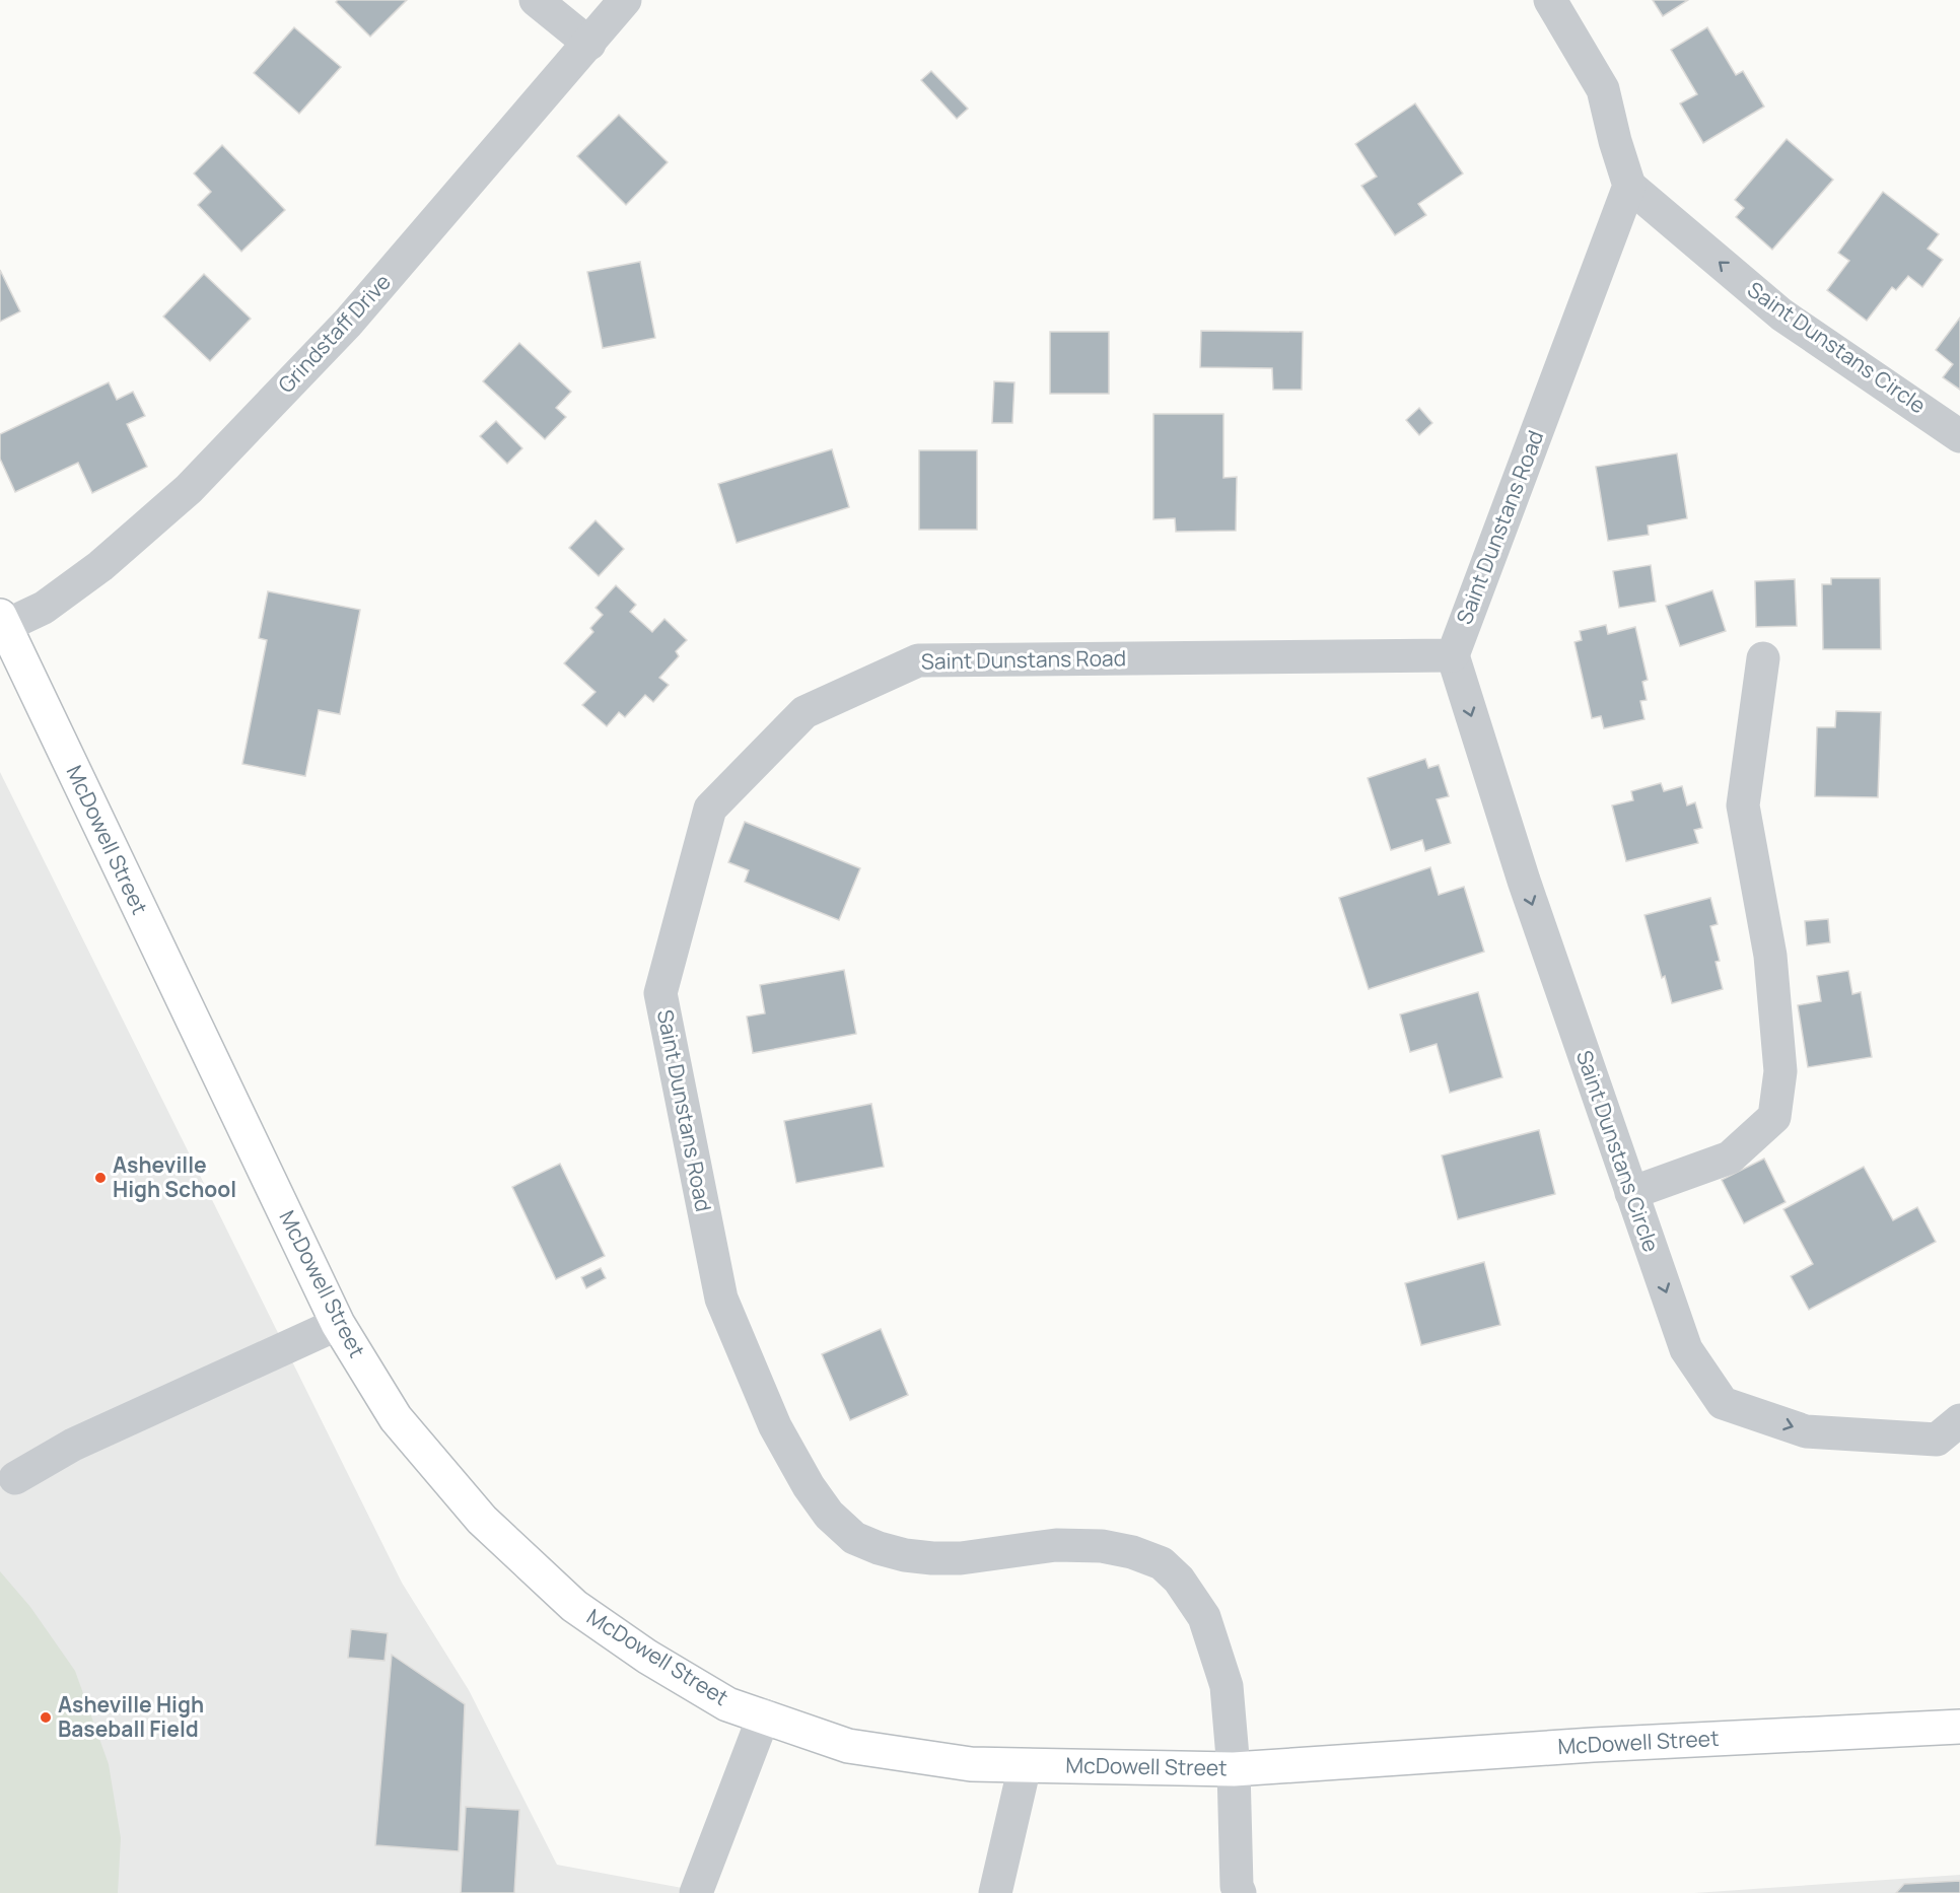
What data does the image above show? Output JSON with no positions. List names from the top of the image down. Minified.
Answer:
{"streets":{"main road":["McDowell Street"],"street":["Grindstaff Drive","Saint Dunstans Circle","Saint Dunstans Road"]},"crossings":[["Grindstaff Drive","McDowell Street"],["Saint Dunstans Circle","Saint Dunstans Road"],["Saint Dunstans Road","McDowell Street"]],"places":["Asheville High School","Asheville High Baseball Field"]}
